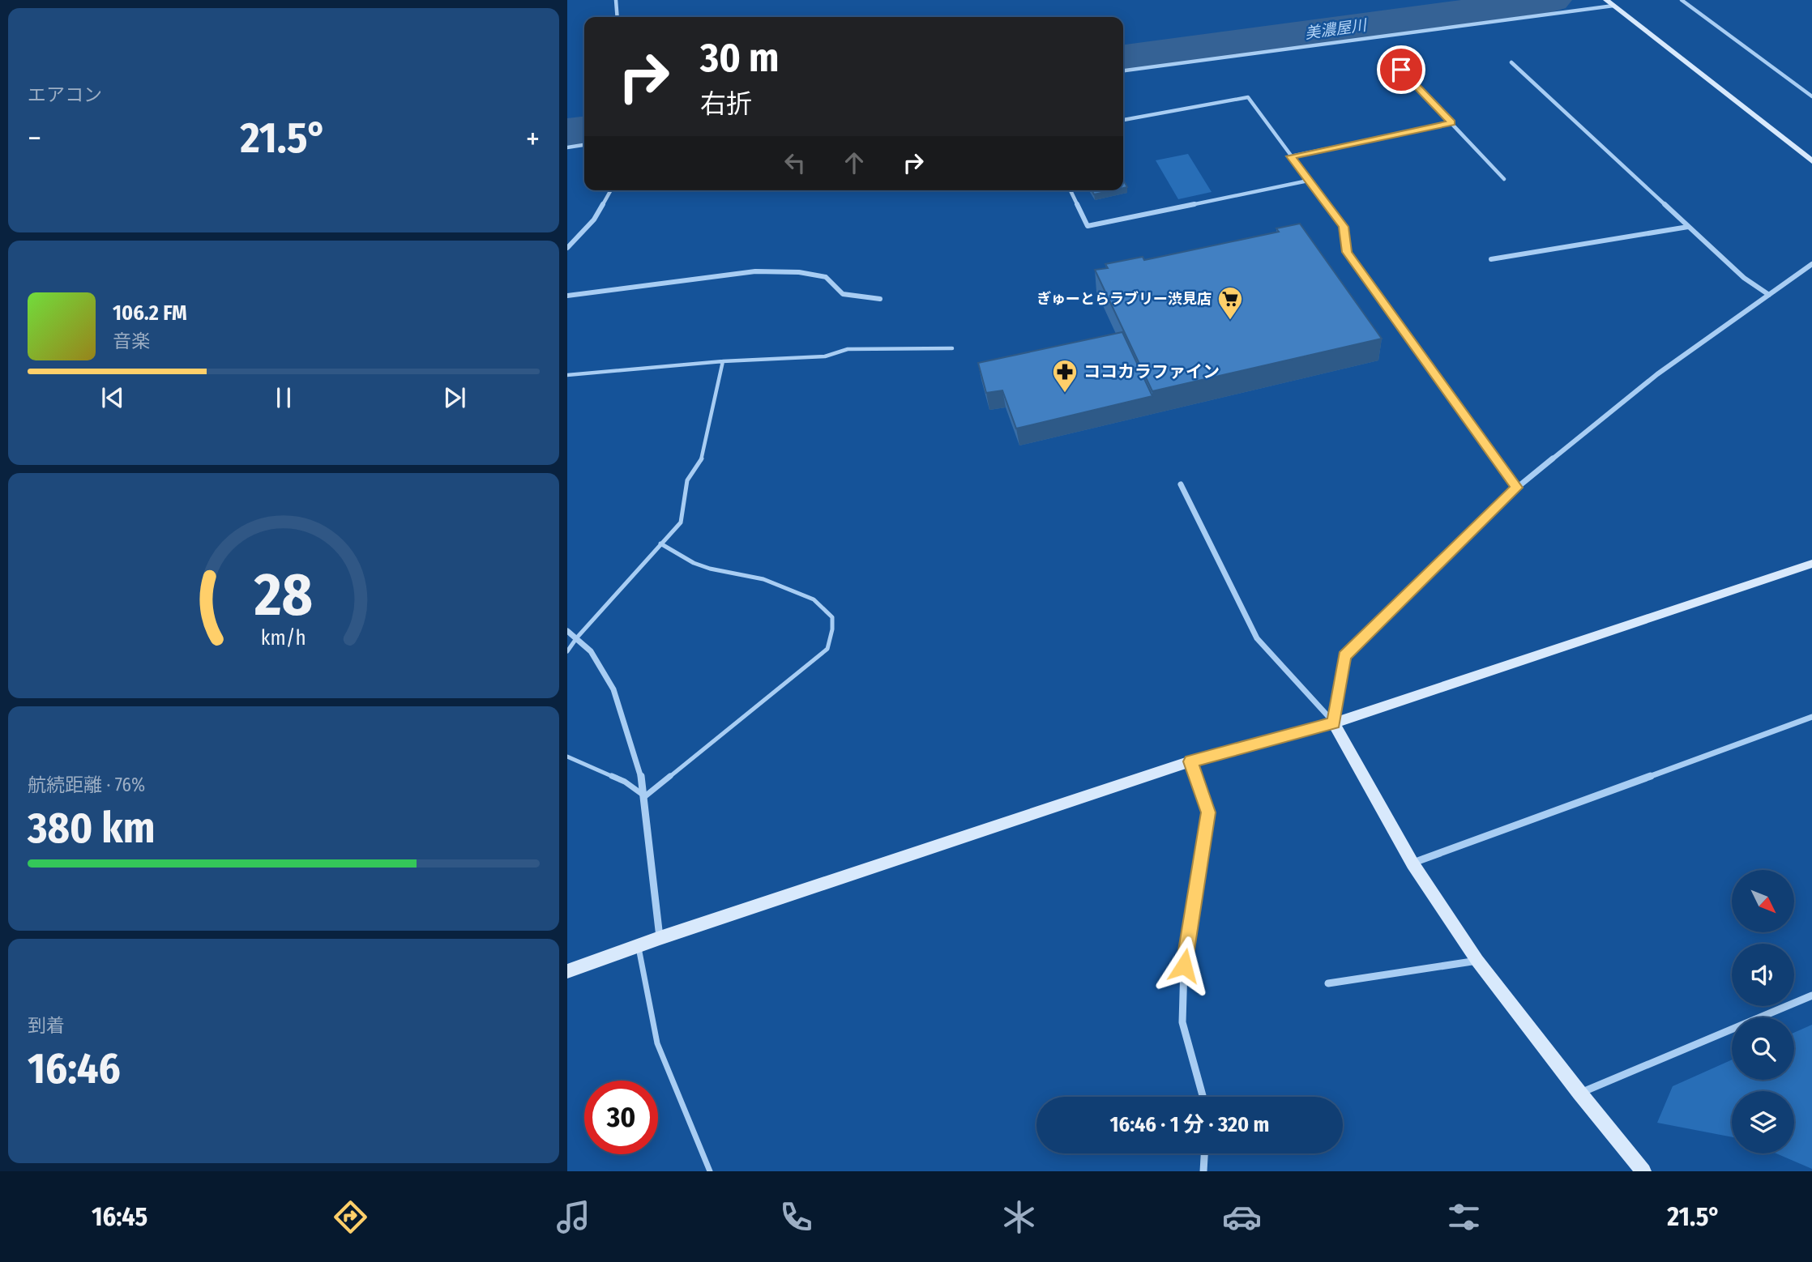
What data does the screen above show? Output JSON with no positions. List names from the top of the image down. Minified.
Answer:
{"water":["美濃屋川"],"places":{"supermarket":["ぎゅーとらラブリー渋見店"],"pharmacy":["ココカラファイン"]},"north":"bottom right","page":{"tile":["エアコン",["航続距離 · 76%","380 km"],["到着","16:46"]],"turn":["30 m","右折"],"heat":["−","21.5°","+"],"song":["106.2 FM","音楽"],"limit":"30","trip":"16:46 · 1 分 · 320 m","tabs":["16:45","21.5°"],"gauge":["28","km/h"]}}
